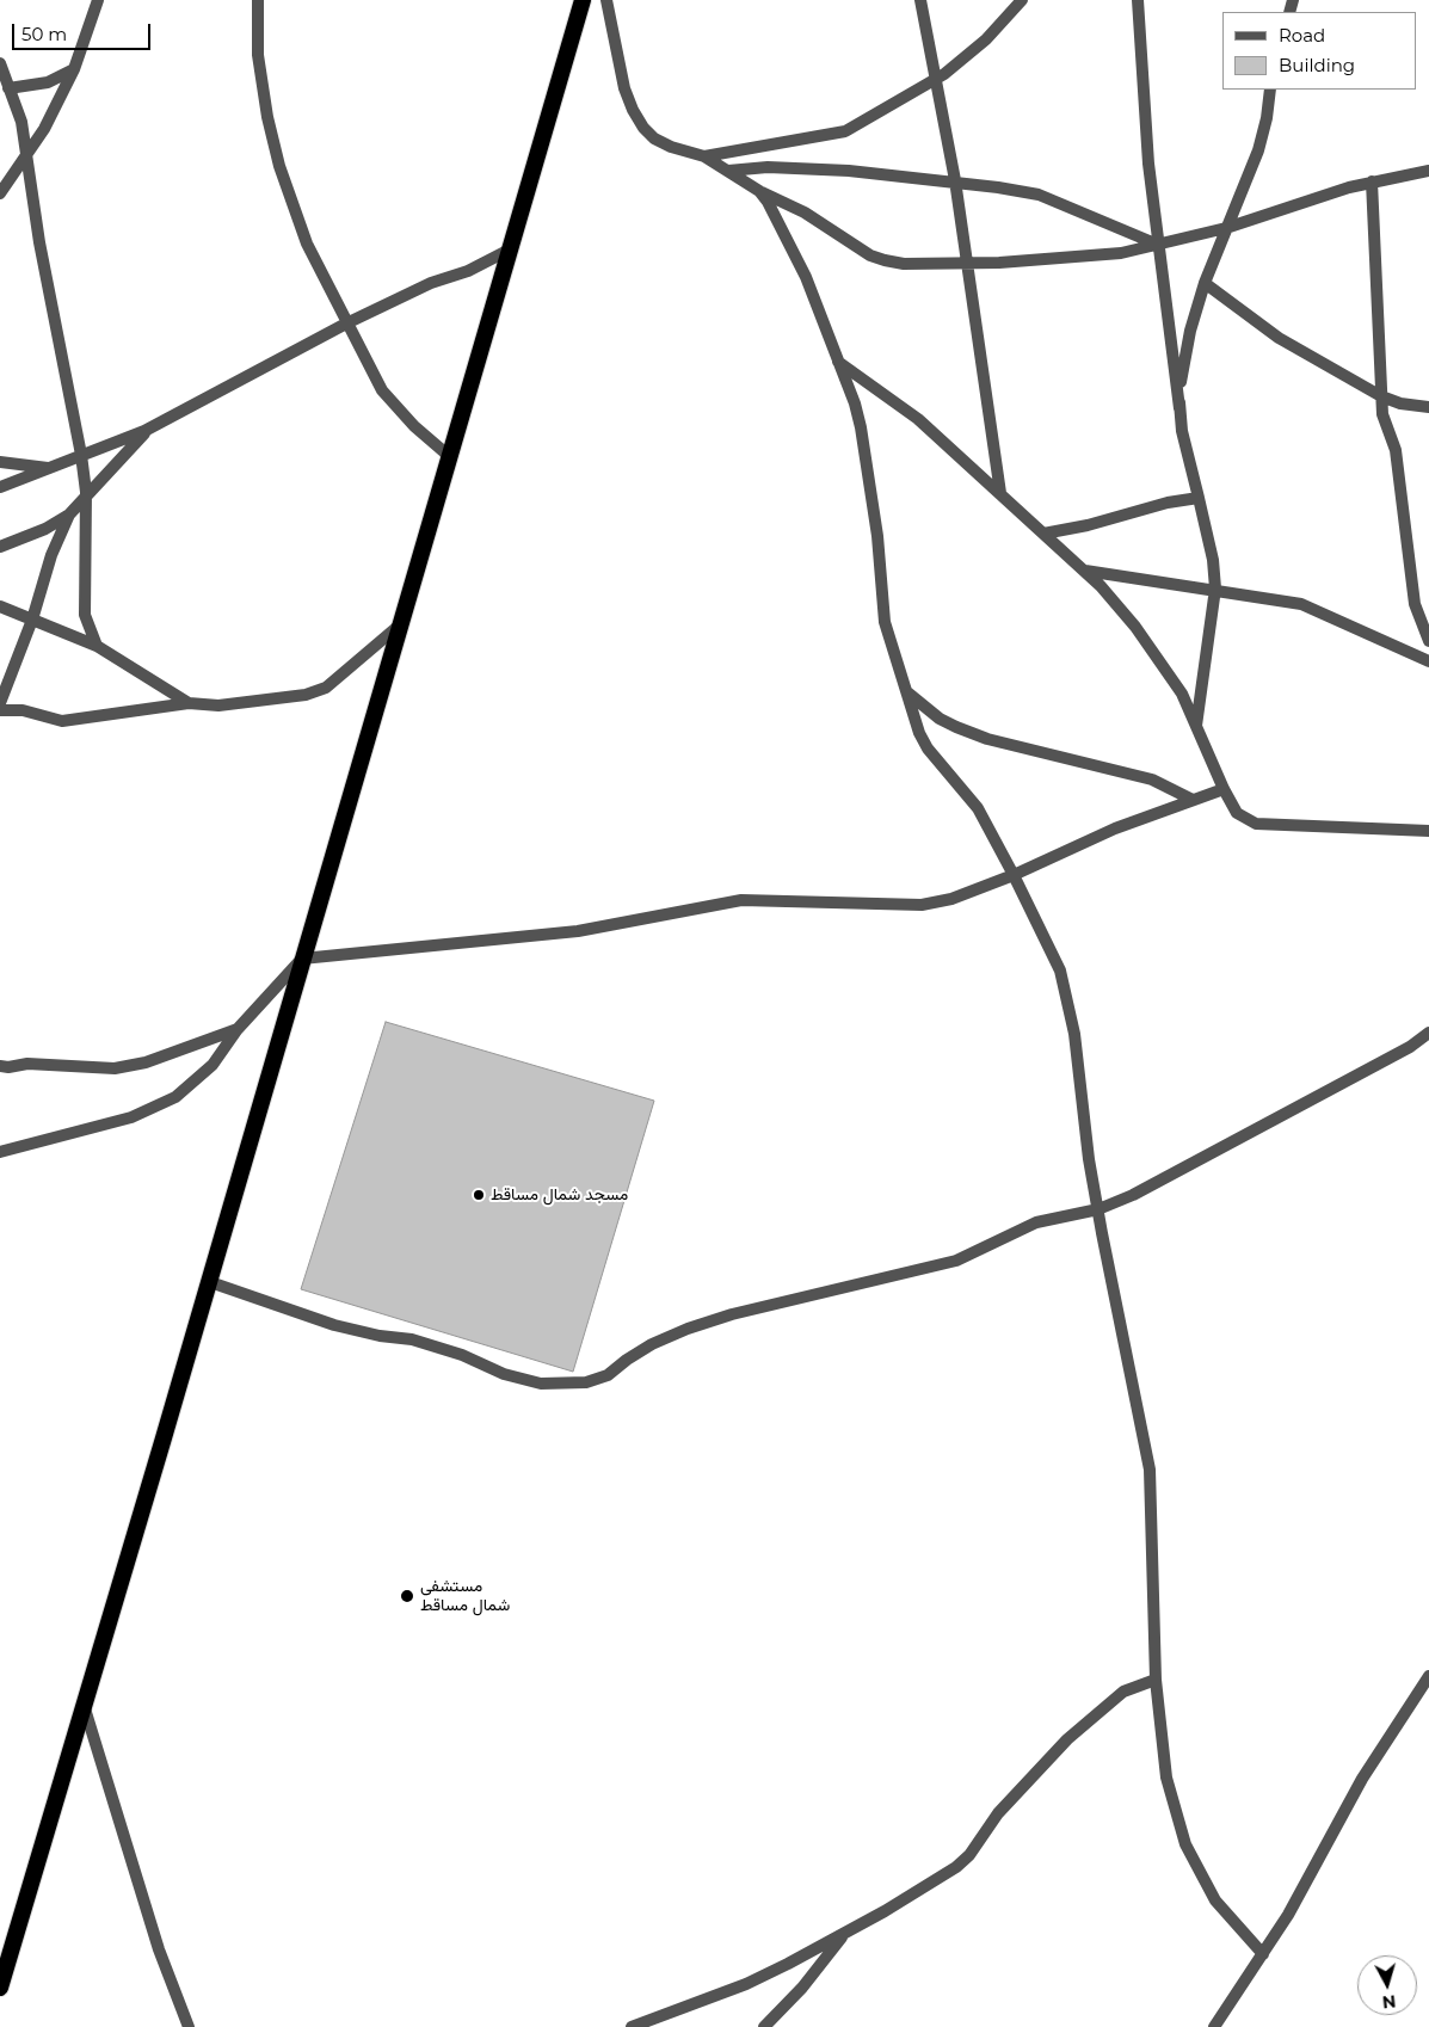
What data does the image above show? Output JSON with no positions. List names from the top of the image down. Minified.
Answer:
{"places":["مسجد شمال مساقط","مستشفى شمال مساقط"],"legend":["Road","Building"],"scale_bar":"50 m","north":"bottom"}
